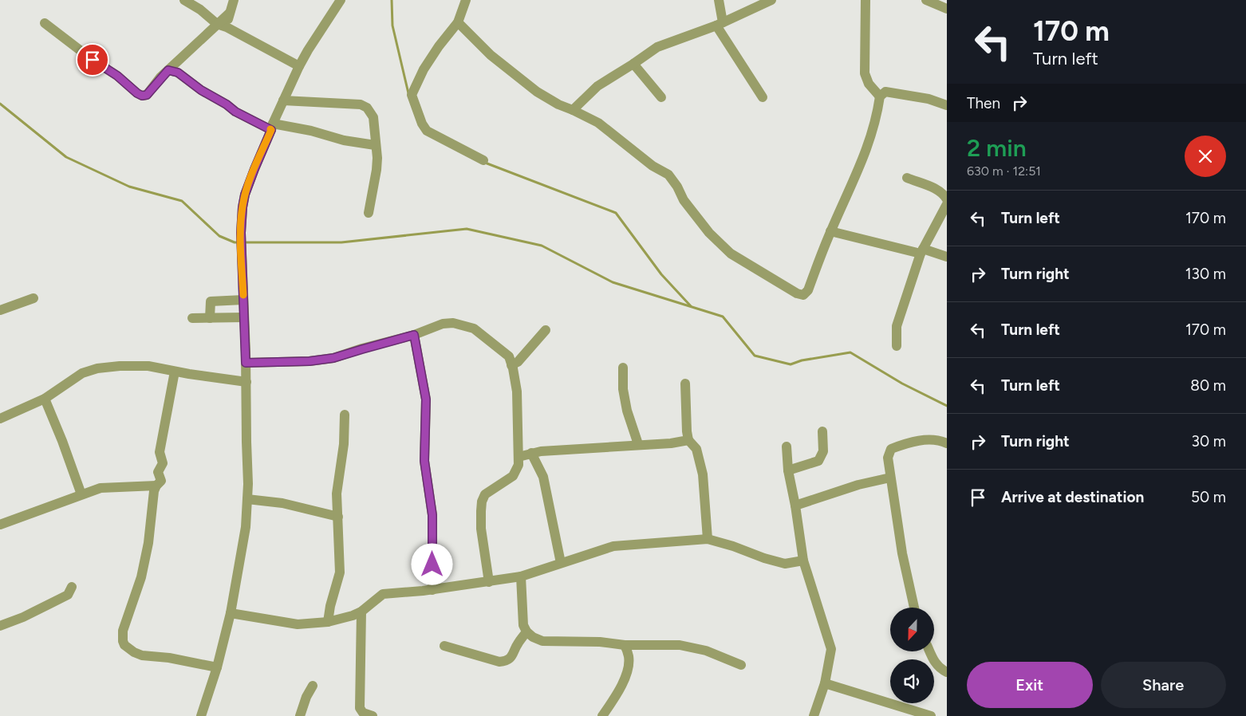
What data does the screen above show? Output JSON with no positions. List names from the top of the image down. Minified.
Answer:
{"north":"bottom","page":{"turn":["170 m","Turn left"],"then":"Then","heading":["2 min","630 m · 12:51"],"list":[{"name":"Turn left","value":"170 m"},{"name":"Turn right","value":"130 m"},{"name":"Turn left","value":"170 m"},{"name":"Turn left","value":"80 m"},{"name":"Turn right","value":"30 m"},{"name":"Arrive at destination","value":"50 m"}],"buttons":["Exit","Share"]}}
